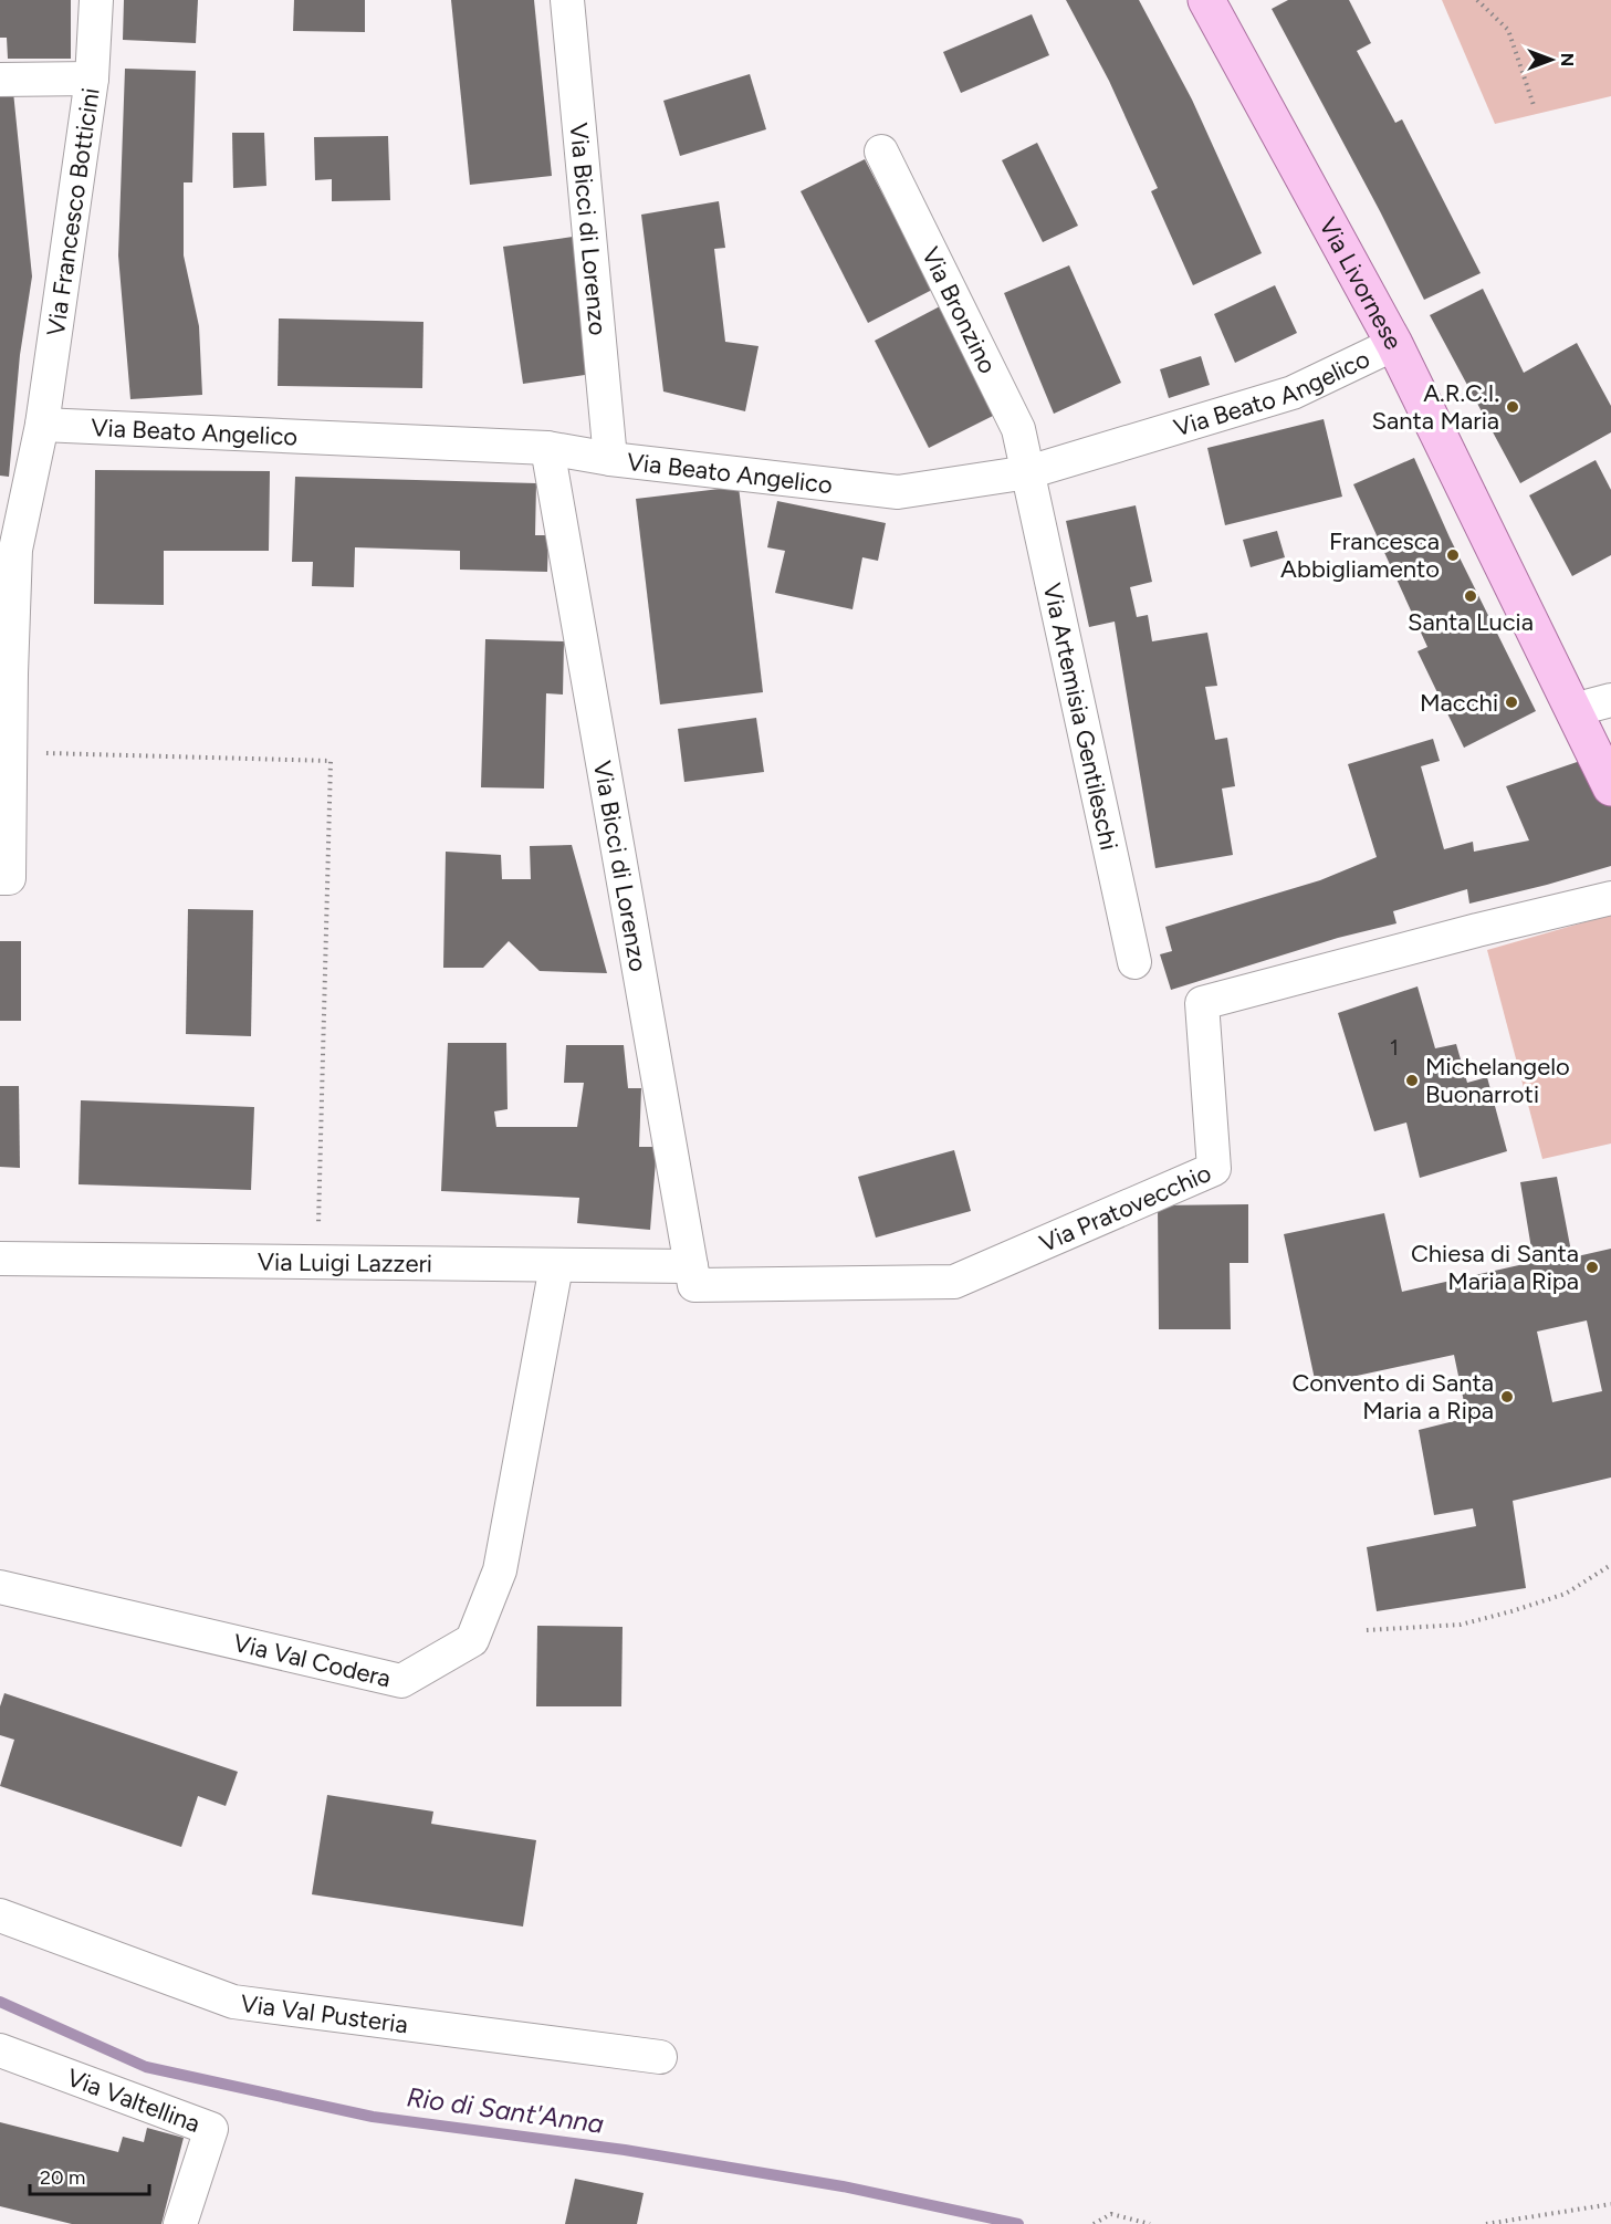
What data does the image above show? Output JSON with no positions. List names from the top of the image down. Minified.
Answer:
{"streets":{"main road":["Via Livornese"],"street":["Via Francesco Botticini","Via Bicci di Lorenzo","Via Bronzino","Via Beato Angelico","Via Artemisia Gentileschi","Via Pratovecchio","Via Luigi Lazzeri","Via Val Codera","Via Val Pusteria","Via Valtellina"]},"crossings":[["Via Francesco Botticini","Via Beato Angelico"],["Via Bicci di Lorenzo","Via Beato Angelico"],["Via Bicci di Lorenzo","Via Pratovecchio"],["Via Bicci di Lorenzo","Via Luigi Lazzeri"],["Via Livornese","Via Beato Angelico"],["Via Bronzino","Via Beato Angelico"],["Via Bronzino","Via Artemisia Gentileschi"],["Via Beato Angelico","Via Artemisia Gentileschi"],["Via Pratovecchio","Via Luigi Lazzeri"],["Via Luigi Lazzeri","Via Val Codera"]],"water":["Rio di Sant'Anna"],"places":["A.R.C.I. Santa Maria","Francesca Abbigliamento","Santa Lucia","Macchi","Michelangelo Buonarroti","Chiesa di Santa Maria a Ripa","Convento di Santa Maria a Ripa"],"house_numbers":["1"],"scale_bar":"20 m","north":"right"}
